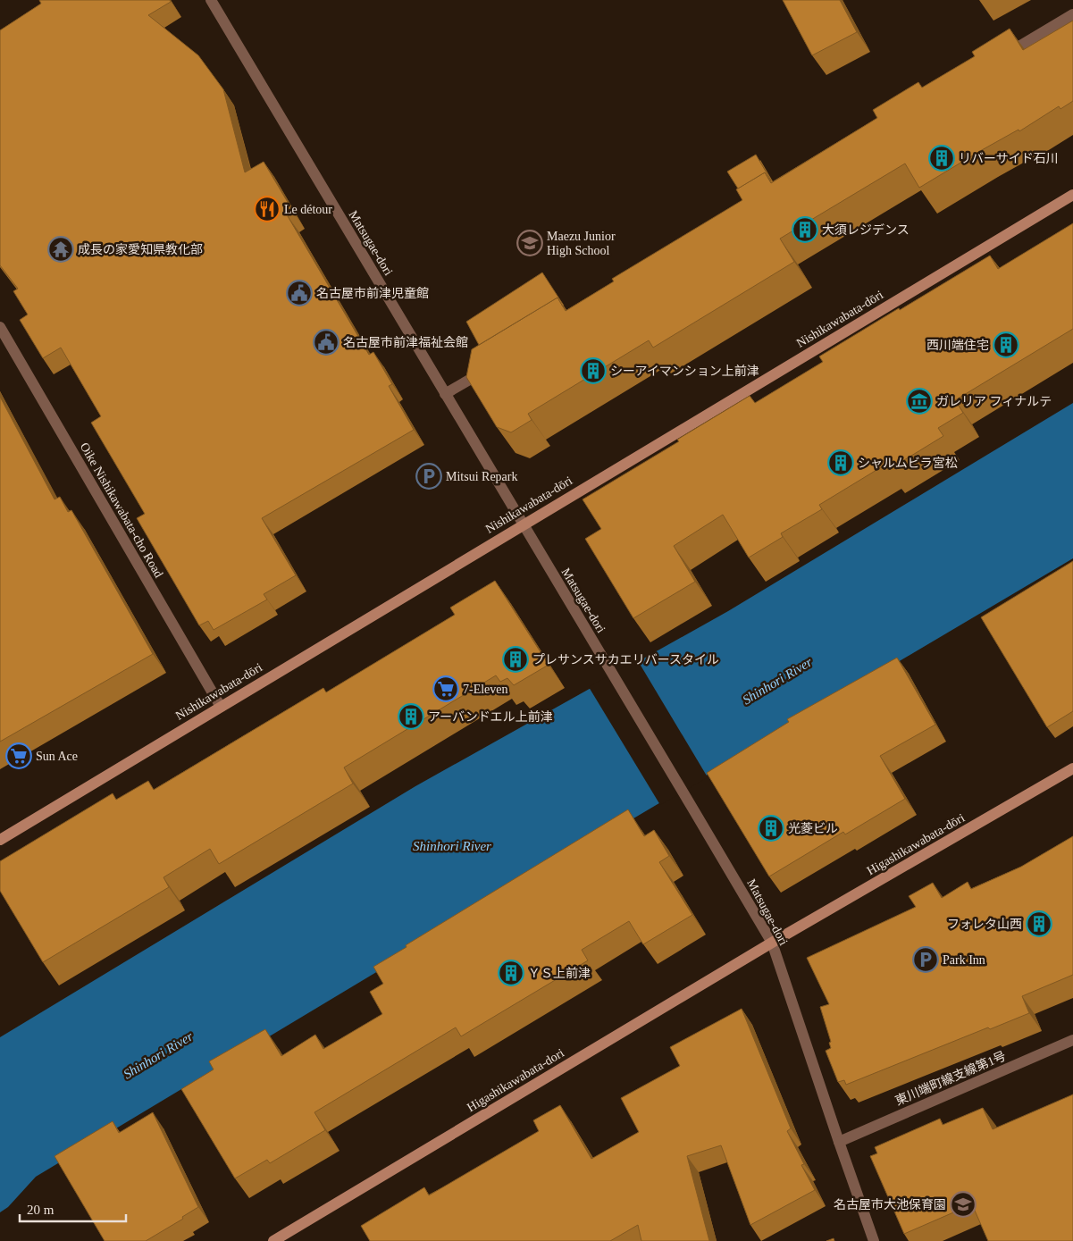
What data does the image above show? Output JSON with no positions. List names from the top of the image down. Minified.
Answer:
{"streets":{"street":["Matsugae-dori","Nishikawabata-dōri","Oike Nishikawabata-cho Road","Higashikawabata-dōri","東川端町線支線第1号","Higashikawabata-dori"]},"crossings":[["Matsugae-dori","Nishikawabata-dōri"],["Matsugae-dori","Higashikawabata-dōri"],["Matsugae-dori","東川端町線支線第1号"],["Matsugae-dori","Higashikawabata-dori"],["Nishikawabata-dōri","Oike Nishikawabata-cho Road"],["Higashikawabata-dōri","Higashikawabata-dori"]],"water":["Shinhori River"],"places":{"building":["リバーサイド石川","大須レジデンス","西川端住宅","シーアイマンション上前津","シャルムビラ宮松","プレサンスサカエリバースタイル","アーバンドエル上前津","光菱ビル","フォレタ山西","ＹＳ上前津"],"restaurant":["Le détour"],"school or university":["Maezu Junior High School","名古屋市大池保育園"],"temple":["成長の家愛知県教化部"],"public building":["名古屋市前津児童館","名古屋市前津福祉会館"],"museum":["ガレリア フィナルテ"],"parking":["Mitsui Repark","Park Inn"],"supermarket":["7-Eleven","Sun Ace"]},"scale_bar":"20 m"}
